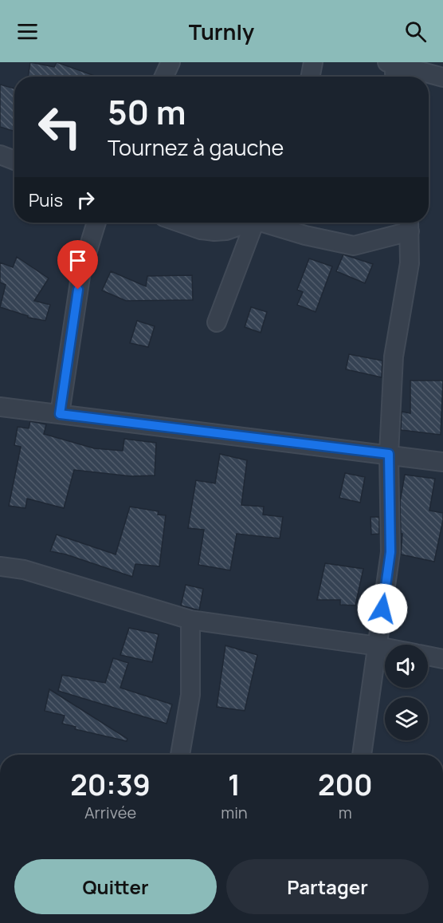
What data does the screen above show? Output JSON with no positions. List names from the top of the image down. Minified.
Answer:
{"page":{"header":"Turnly","turn":["50 m","Tournez à gauche"],"then":"Puis","eta":["20:39","Arrivée","1","min","200","m"],"buttons":["Quitter","Partager"]}}
